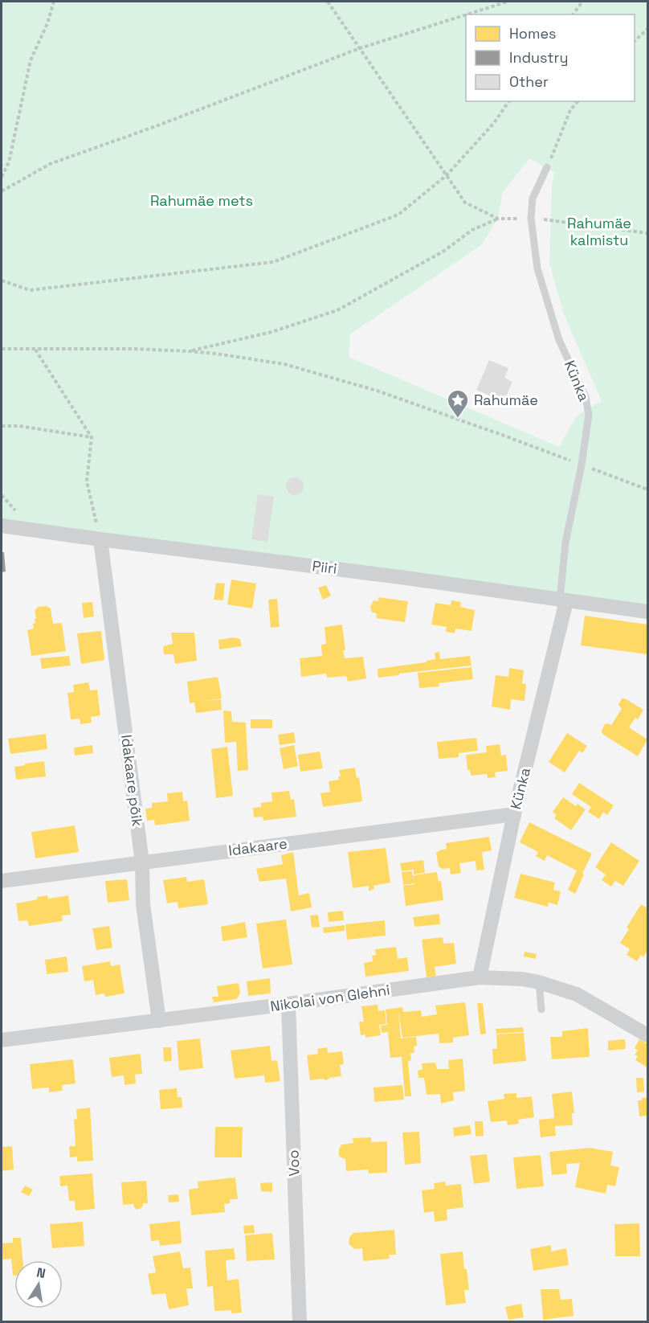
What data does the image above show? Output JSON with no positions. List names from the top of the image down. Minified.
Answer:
{"streets":{"street":["Künka","Piiri","Idakaare põik","Idakaare","Nikolai von Glehni","Voo"]},"crossings":[["Künka","Piiri"],["Künka","Idakaare"],["Künka","Nikolai von Glehni"],["Piiri","Idakaare põik"],["Idakaare põik","Idakaare"],["Idakaare põik","Nikolai von Glehni"],["Nikolai von Glehni","Voo"]],"parks":["Rahumäe mets","Rahumäe kalmistu"],"places":{"place":["Rahumäe"]},"legend":["Homes","Industry","Other"],"north":"top"}
